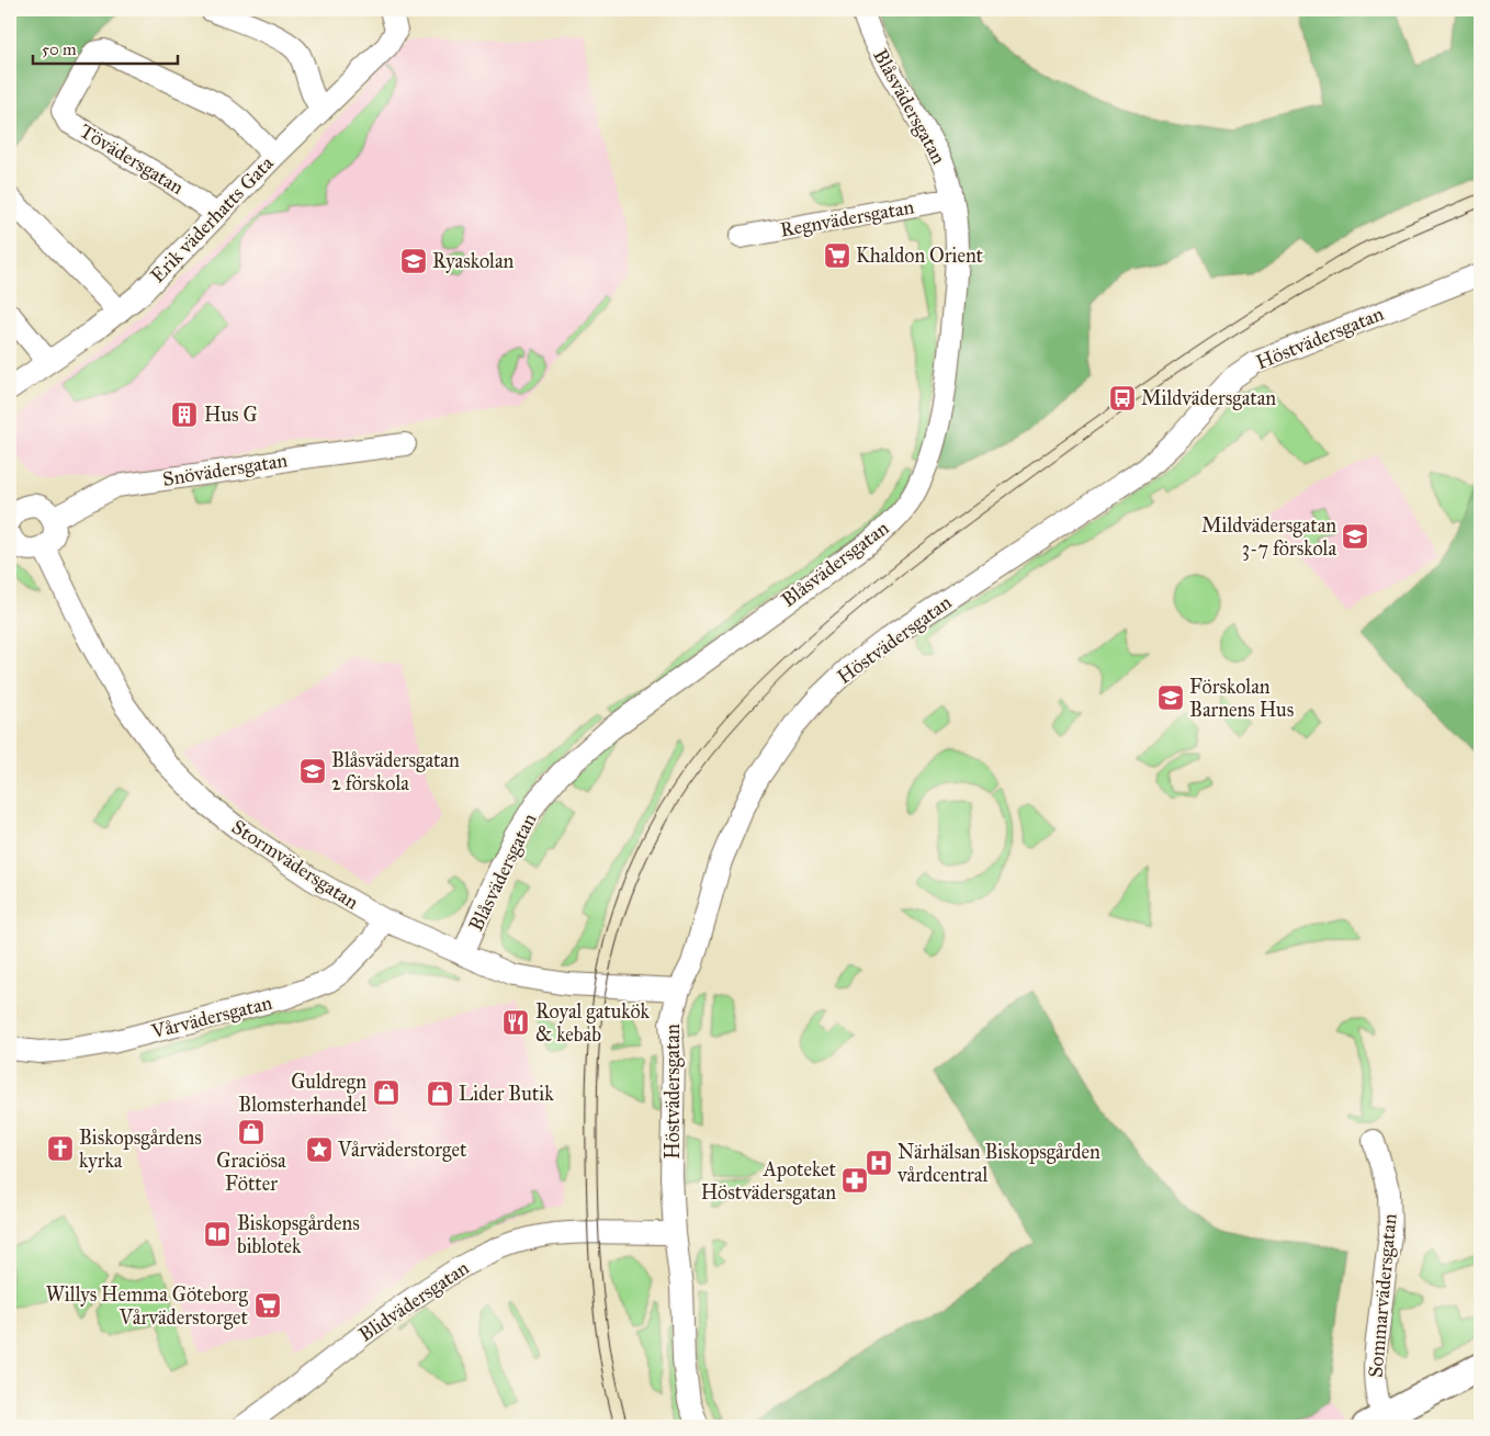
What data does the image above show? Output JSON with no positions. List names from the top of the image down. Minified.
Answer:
{"streets":{"street":["Blåsvädersgatan","Tövädersgatan","Regnvädersgatan","Erik väderhatts Gata","Höstvädersgatan","Snövädersgatan","Stormvädersgatan","Vårvädersgatan","Sommarvädersgatan","Blidvädersgatan"]},"crossings":[["Blåsvädersgatan","Regnvädersgatan"],["Blåsvädersgatan","Stormvädersgatan"],["Tövädersgatan","Erik väderhatts Gata"],["Höstvädersgatan","Stormvädersgatan"],["Höstvädersgatan","Blidvädersgatan"],["Snövädersgatan","Stormvädersgatan"],["Stormvädersgatan","Vårvädersgatan"]],"places":{"supermarket":["Khaldon Orient","Willys Hemma Göteborg Vårväderstorget"],"school or university":["Ryaskolan","Mildvädersgatan 3-7 förskola","Förskolan Barnens Hus","Blåsvädersgatan 2 förskola"],"bus stop":["Mildvädersgatan"],"building":["Hus G"],"restaurant":["Royal gatukök & kebab"],"shop":["Guldregn Blomsterhandel","Lider Butik","Graciösa Fötter"],"church":["Biskopsgårdens kyrka"],"place":["Vårväderstorget"],"hospital":["Närhälsan Biskopsgården vårdcentral"],"pharmacy":["Apoteket Höstvädersgatan"],"library":["Biskopsgårdens biblotek"]},"scale_bar":"50 m"}
